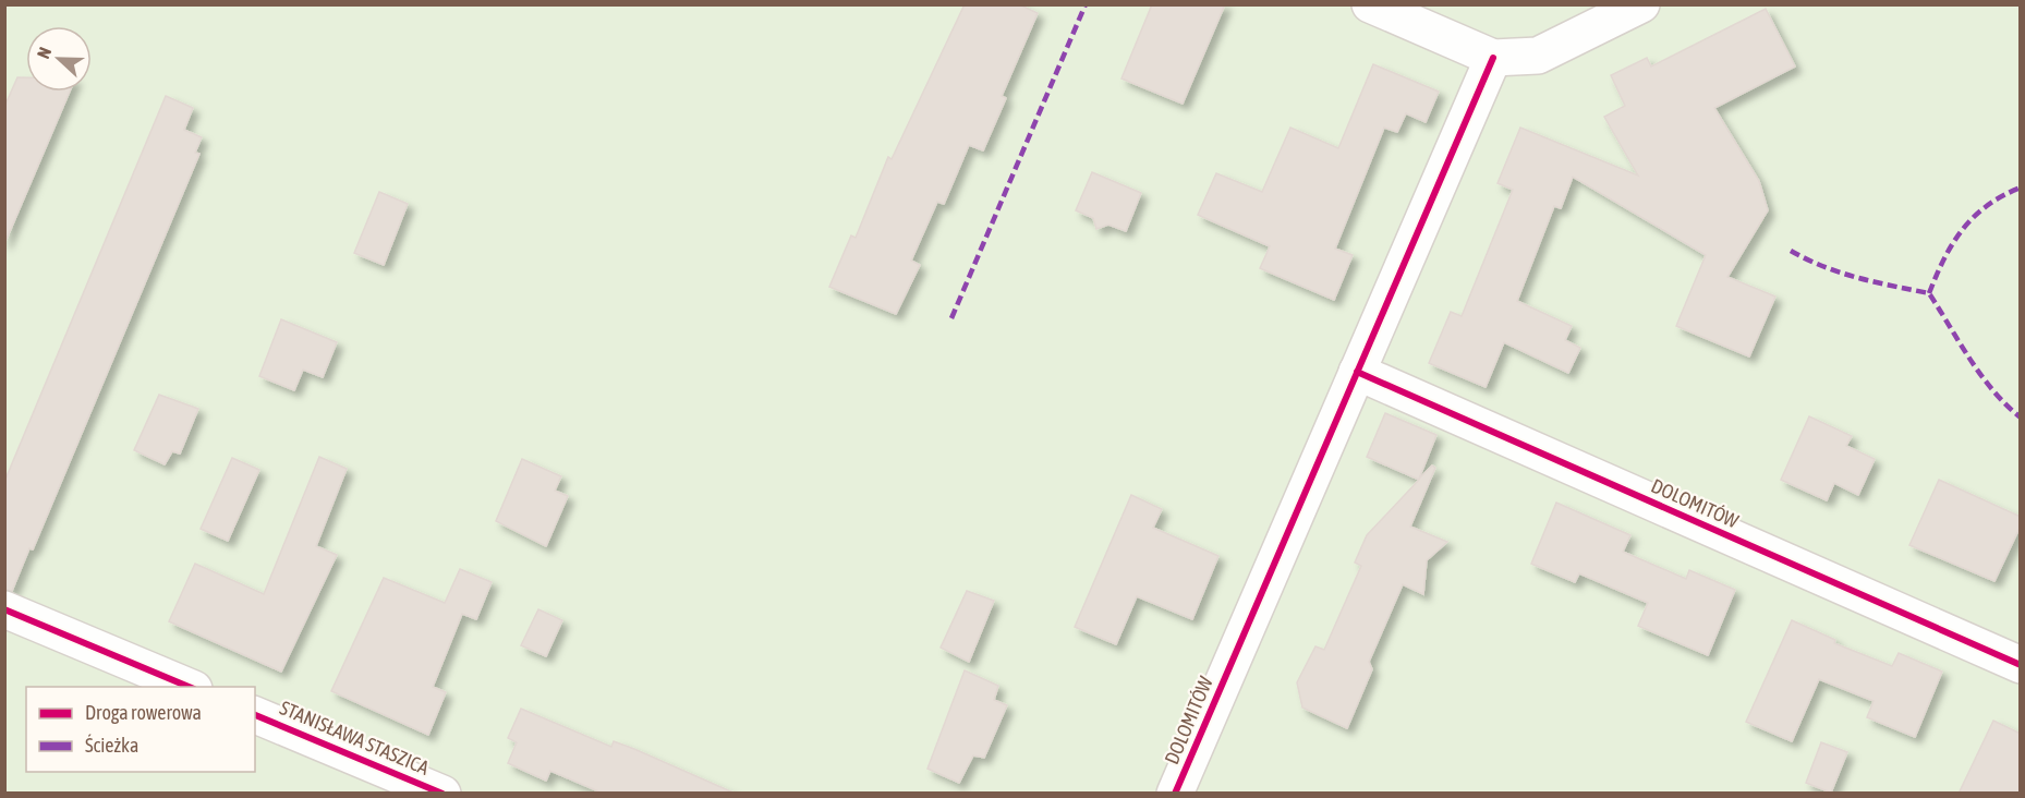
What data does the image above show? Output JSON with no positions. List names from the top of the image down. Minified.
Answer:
{"streets":{"street":["DOLOMITÓW","STANISŁAWA STASZICA"]},"legend":["Droga rowerowa","Ścieżka"],"north":"left"}
